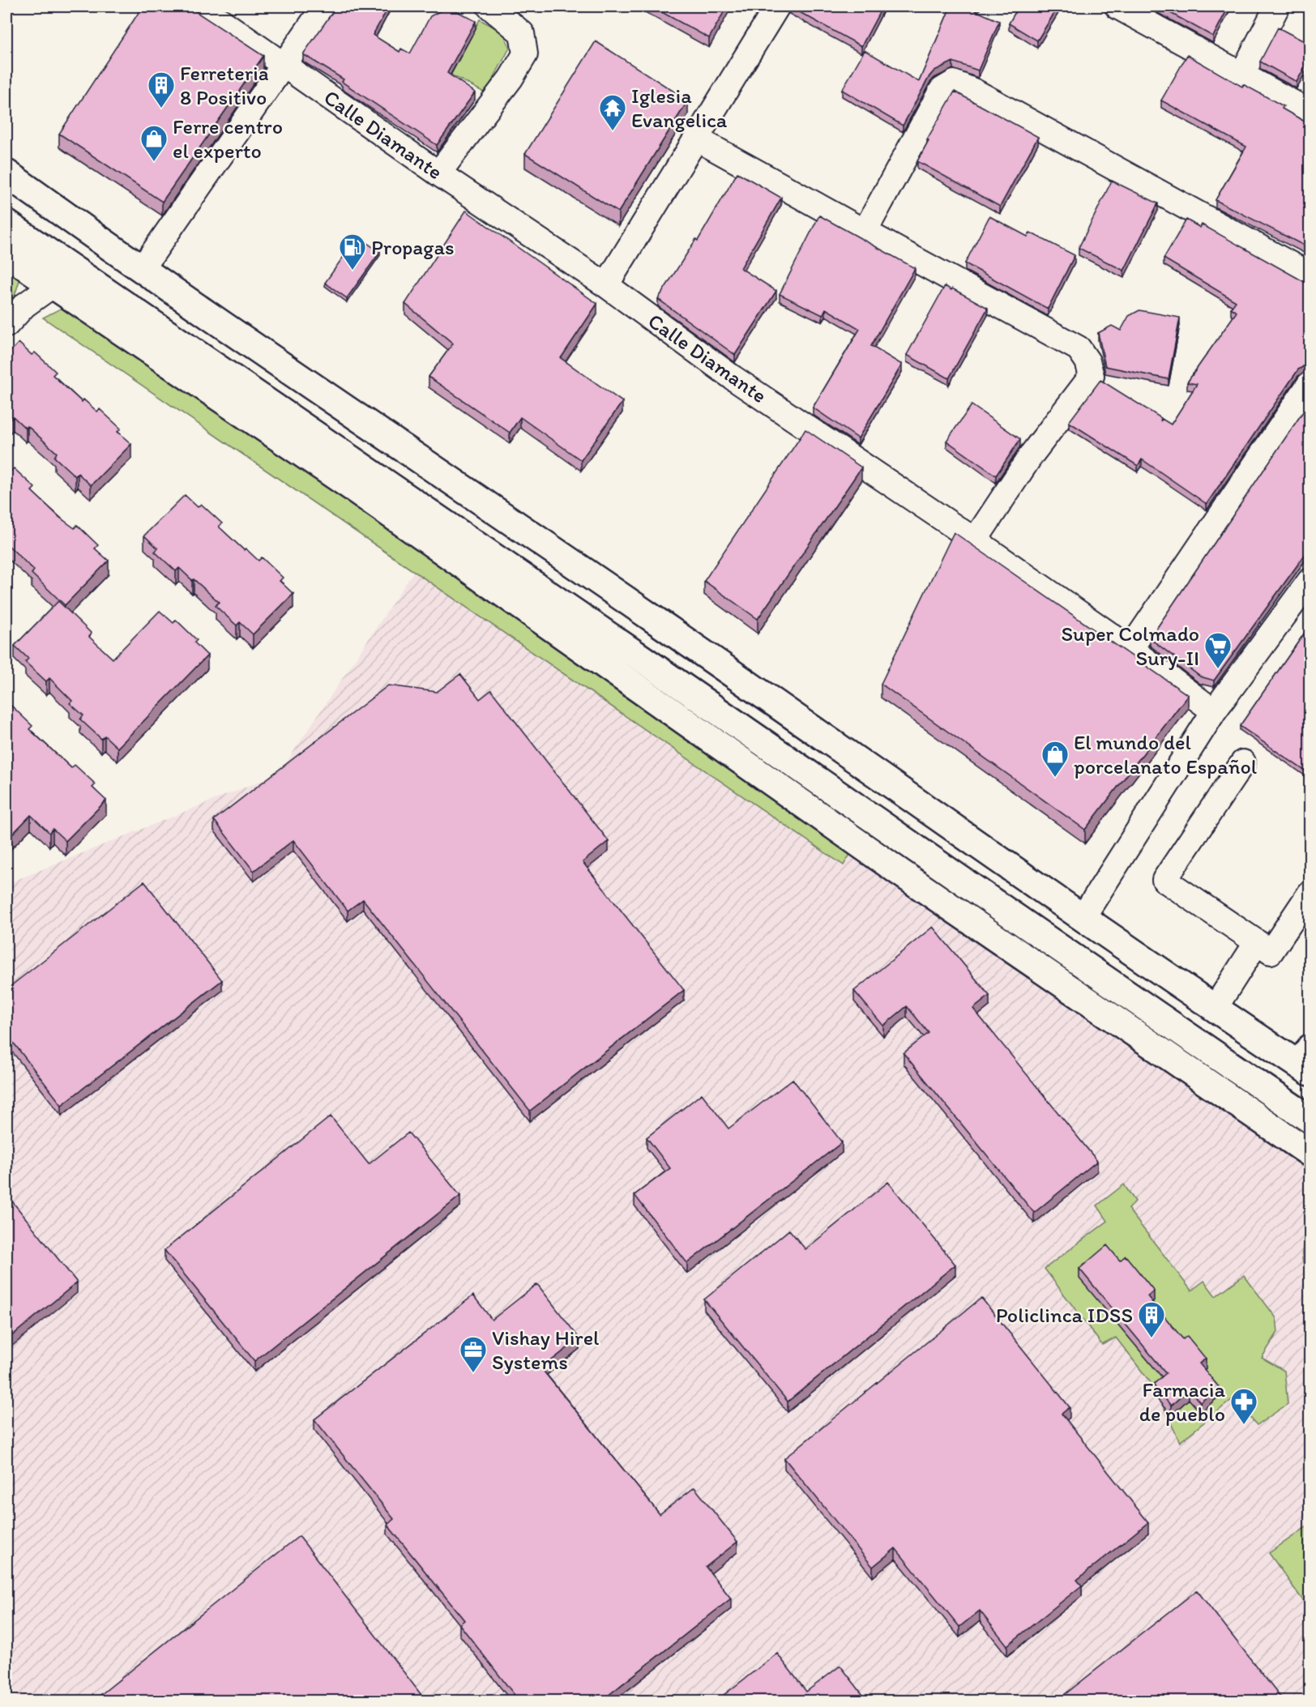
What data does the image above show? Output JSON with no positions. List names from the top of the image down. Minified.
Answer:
{"streets":{"street":["Calle Diamante"]},"places":{"building":["Ferreteria 8 Positivo","Policlinca IDSS"],"temple":["Iglesia Evangelica"],"shop":["Ferre centro el experto","El mundo del porcelanato Español"],"fuel station":["Propagas"],"supermarket":["Super Colmado Sury-II"],"office":["Vishay Hirel Systems"],"pharmacy":["Farmacia de pueblo"]}}
